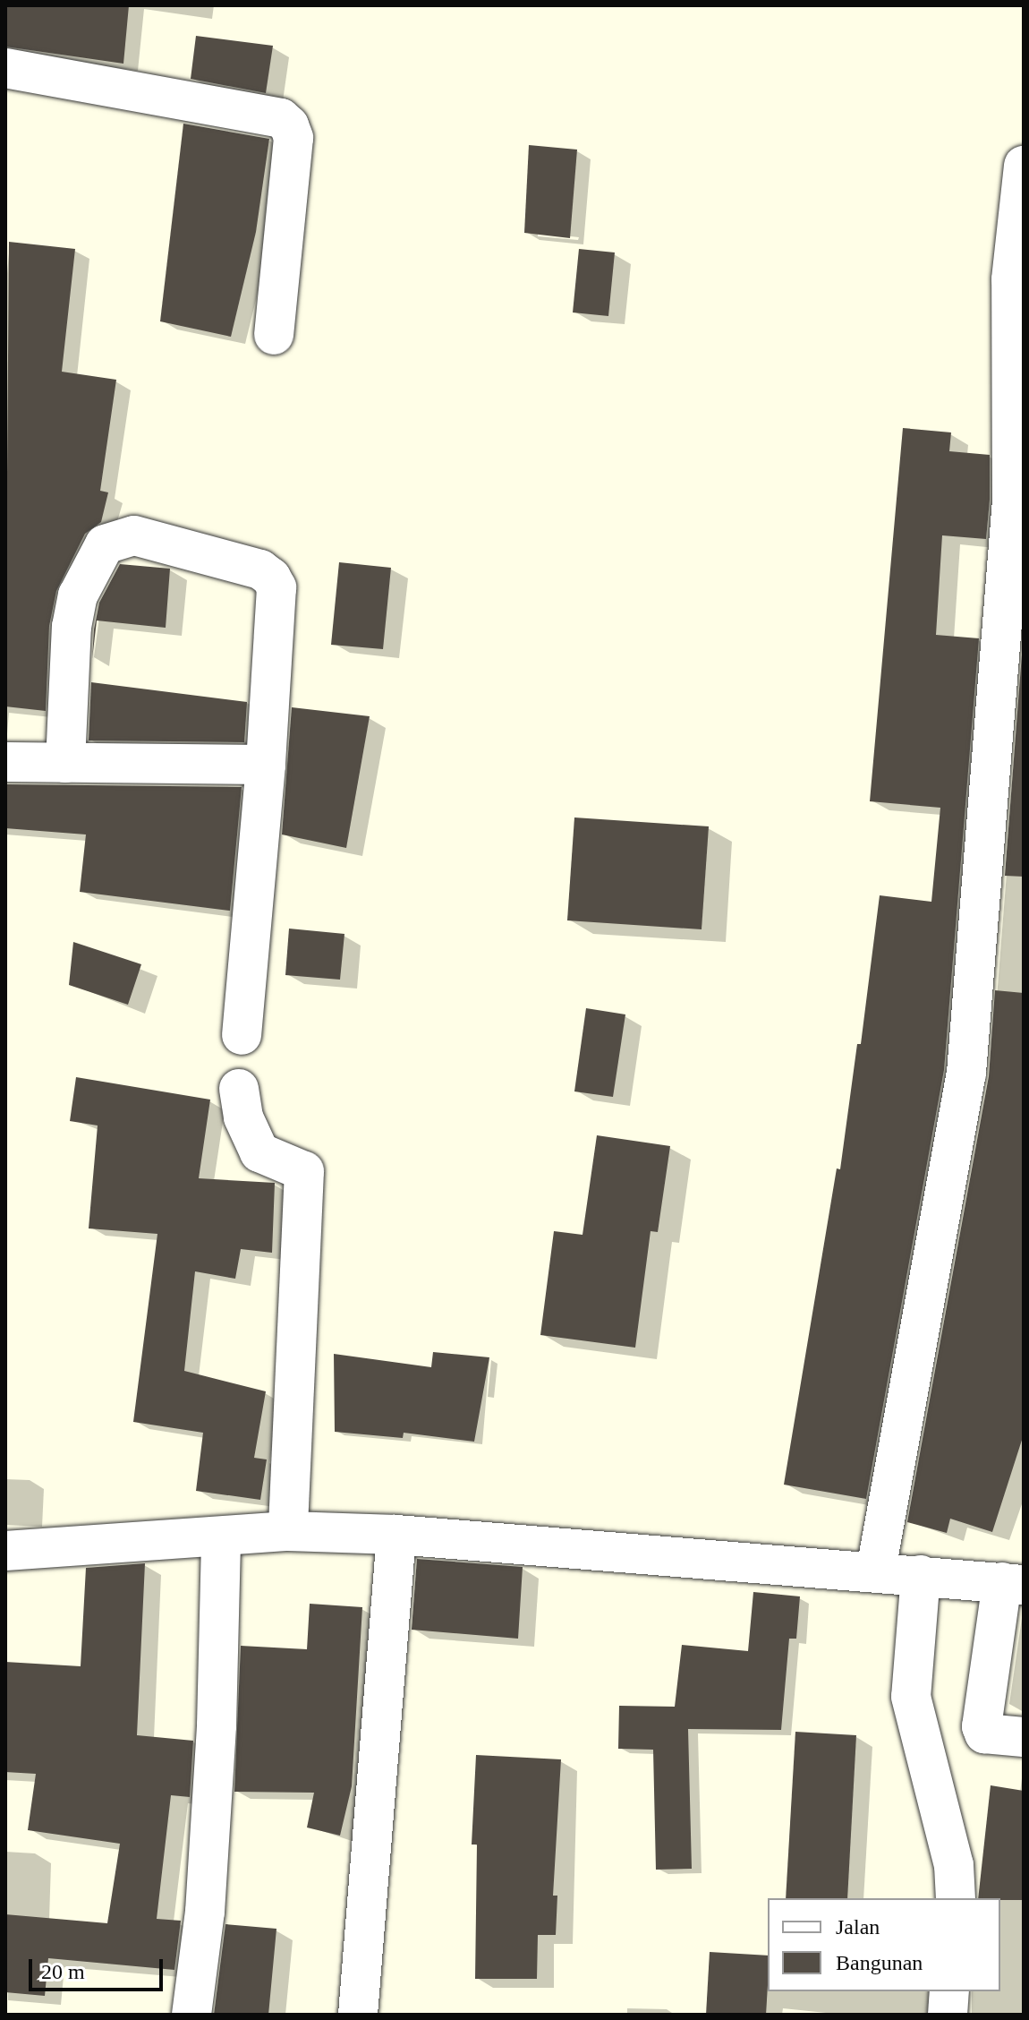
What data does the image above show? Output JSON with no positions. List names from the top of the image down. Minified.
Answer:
{"legend":["Jalan","Bangunan"],"scale_bar":"20 m"}
